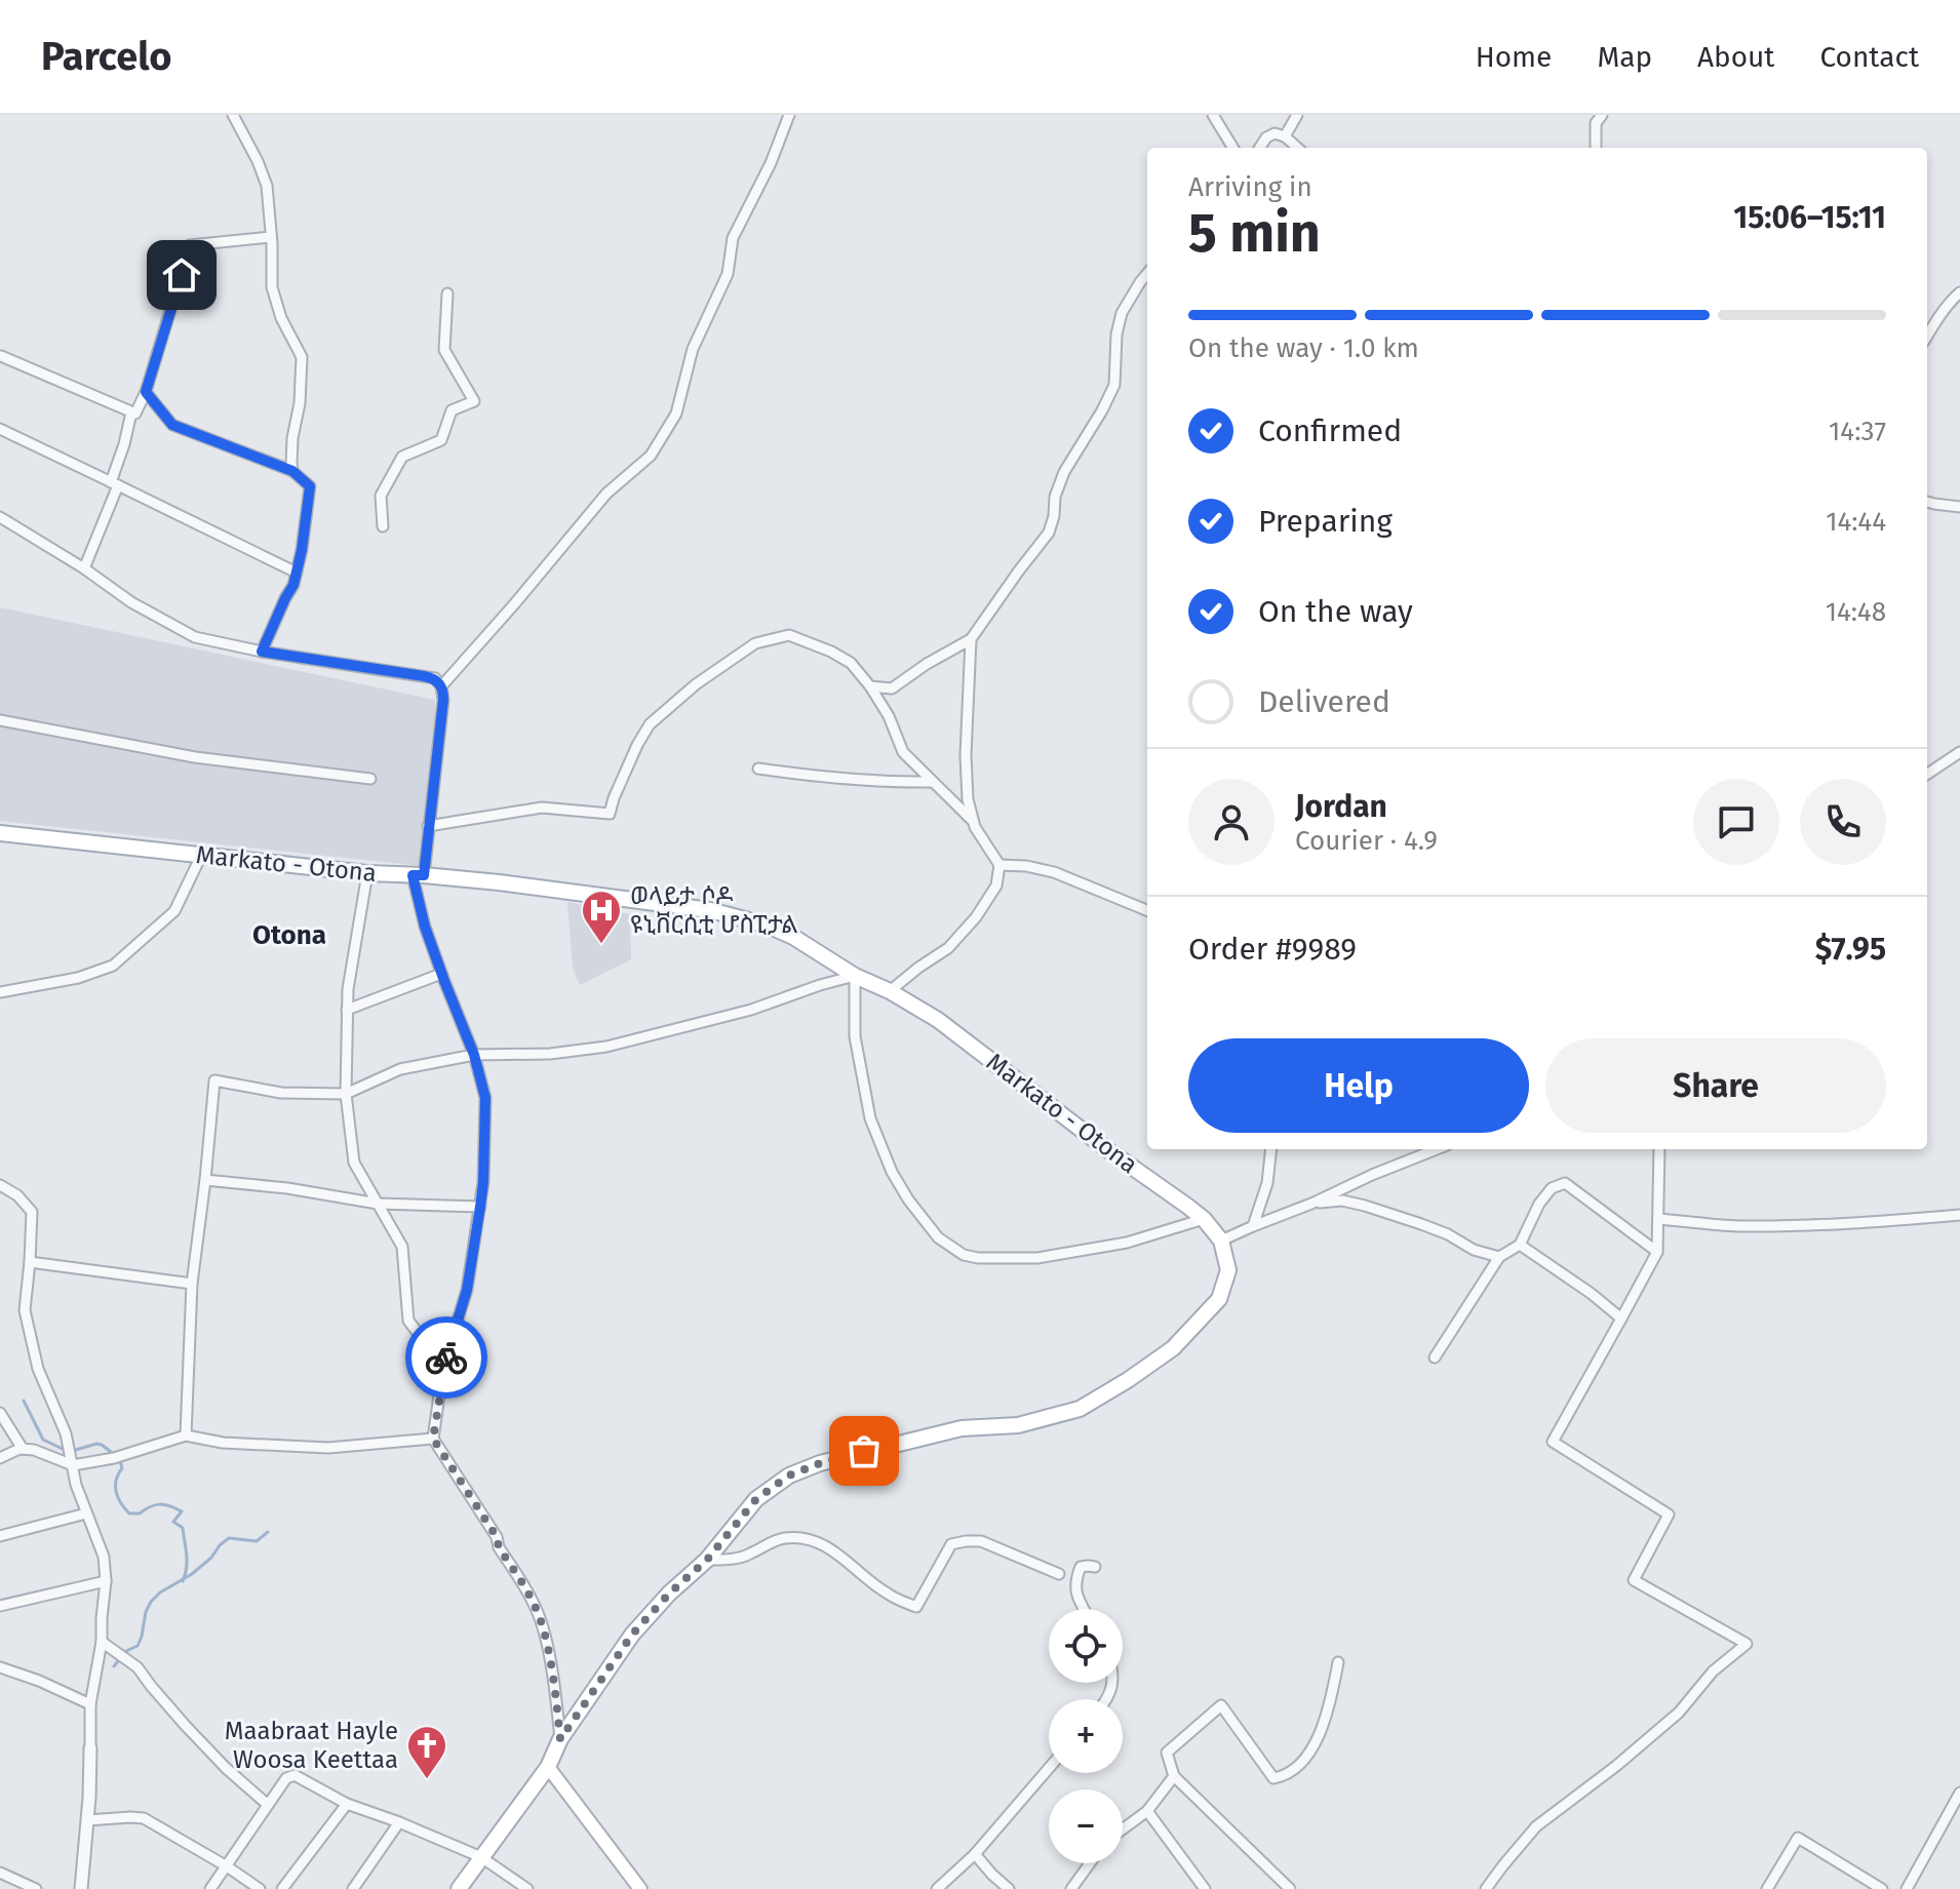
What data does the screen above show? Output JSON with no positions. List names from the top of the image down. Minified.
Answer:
{"streets":{"main road":["Markato - Otona"]},"districts":["Otona"],"places":{"hospital":["ወላይታ ሶዶ ዩኒቨርሲቲ ሆስፒታል"],"church":["Maabraat Hayle Woosa Keettaa"]},"page":{"header":"Parcelo","nav":["Home","Map","About","Contact"],"heading":["5 min","Arriving in","15:06–15:11"],"panel":["Jordan","Courier · 4.9","Order #9989","$7.95"],"bar":"On the way · 1.0 km","list":[["Confirmed","14:37"],["Preparing","14:44"],["On the way","14:48"],"Delivered"],"buttons":["Help","Share"],"map_buttons":["+","−"]}}
